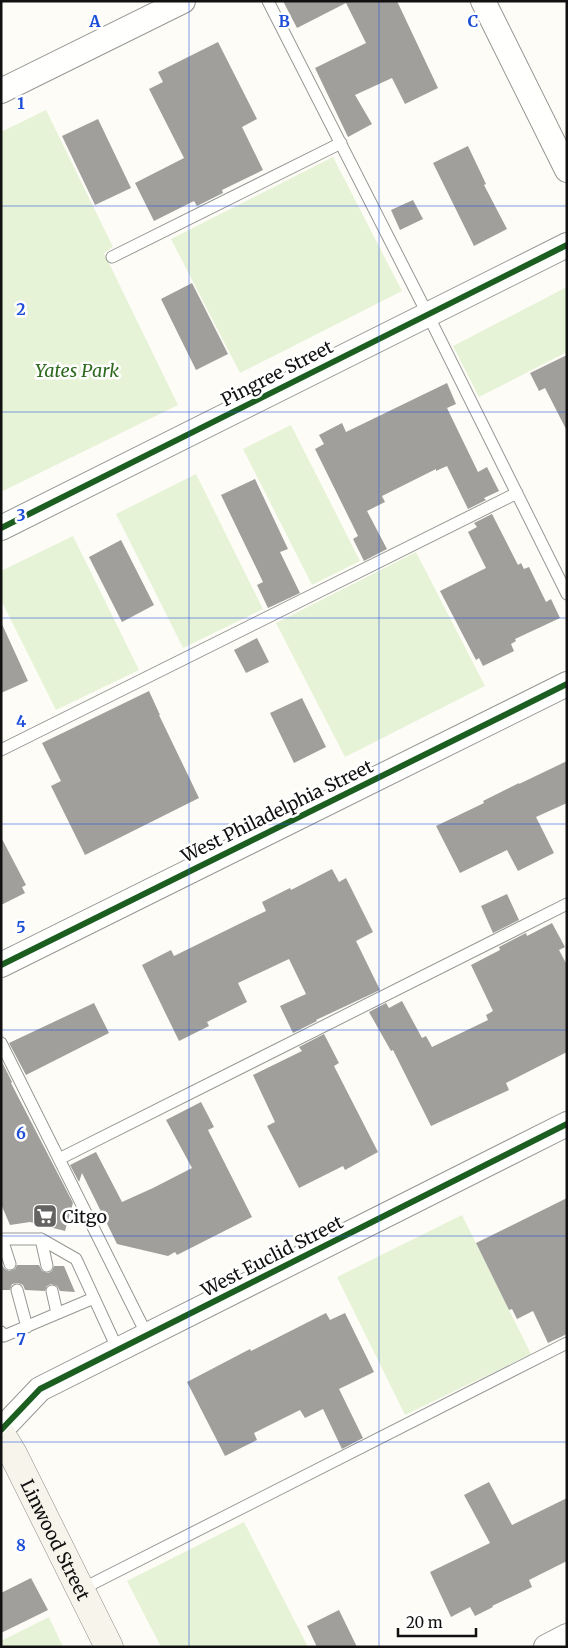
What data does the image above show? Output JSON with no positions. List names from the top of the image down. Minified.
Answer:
{"streets":{"street":["Pingree Street","West Philadelphia Street","West Euclid Street","Linwood Street"]},"parks":["Yates Park"],"places":{"supermarket":["Citgo"]},"scale_bar":"20 m","grid":{"columns":["A","B","C"],"rows":["1","2","3","4","5","6","7","8"]}}
